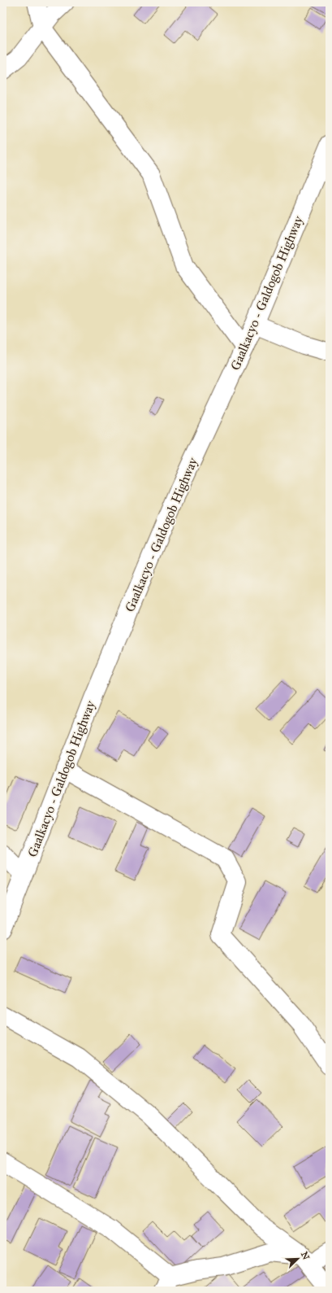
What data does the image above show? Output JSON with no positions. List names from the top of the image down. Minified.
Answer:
{"streets":{"street":["Gaalkacyo - Galdogob Highway"]},"north":"top right"}
